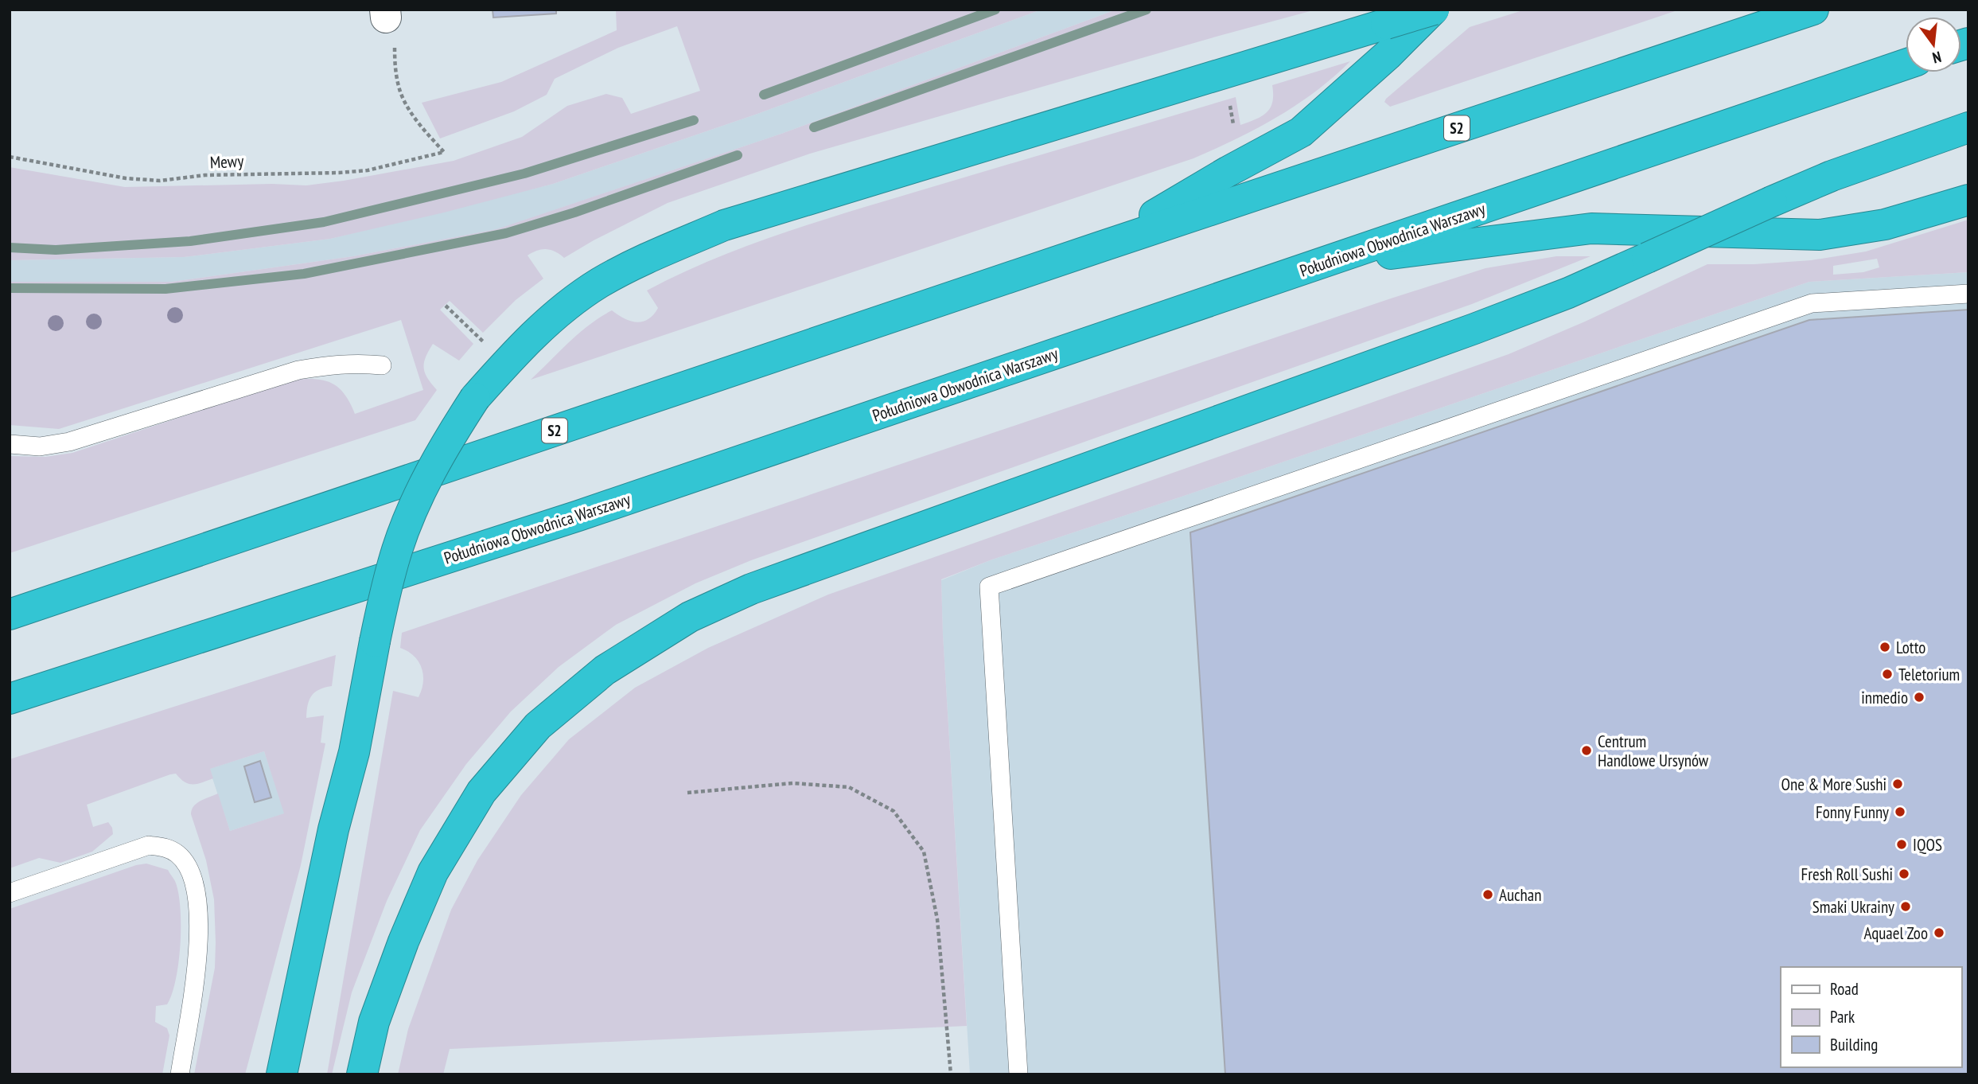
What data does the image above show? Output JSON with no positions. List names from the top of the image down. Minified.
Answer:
{"streets":{"highway":["S2","Południowa Obwodnica Warszawy"],"path":["Mewy"]},"places":["Lotto","Teletorium","inmedio","Centrum Handlowe Ursynów","One & More Sushi","Fonny Funny","IQOS","Fresh Roll Sushi","Auchan","Smaki Ukrainy","Aquael Zoo"],"legend":["Road","Park","Building"],"north":"bottom"}
